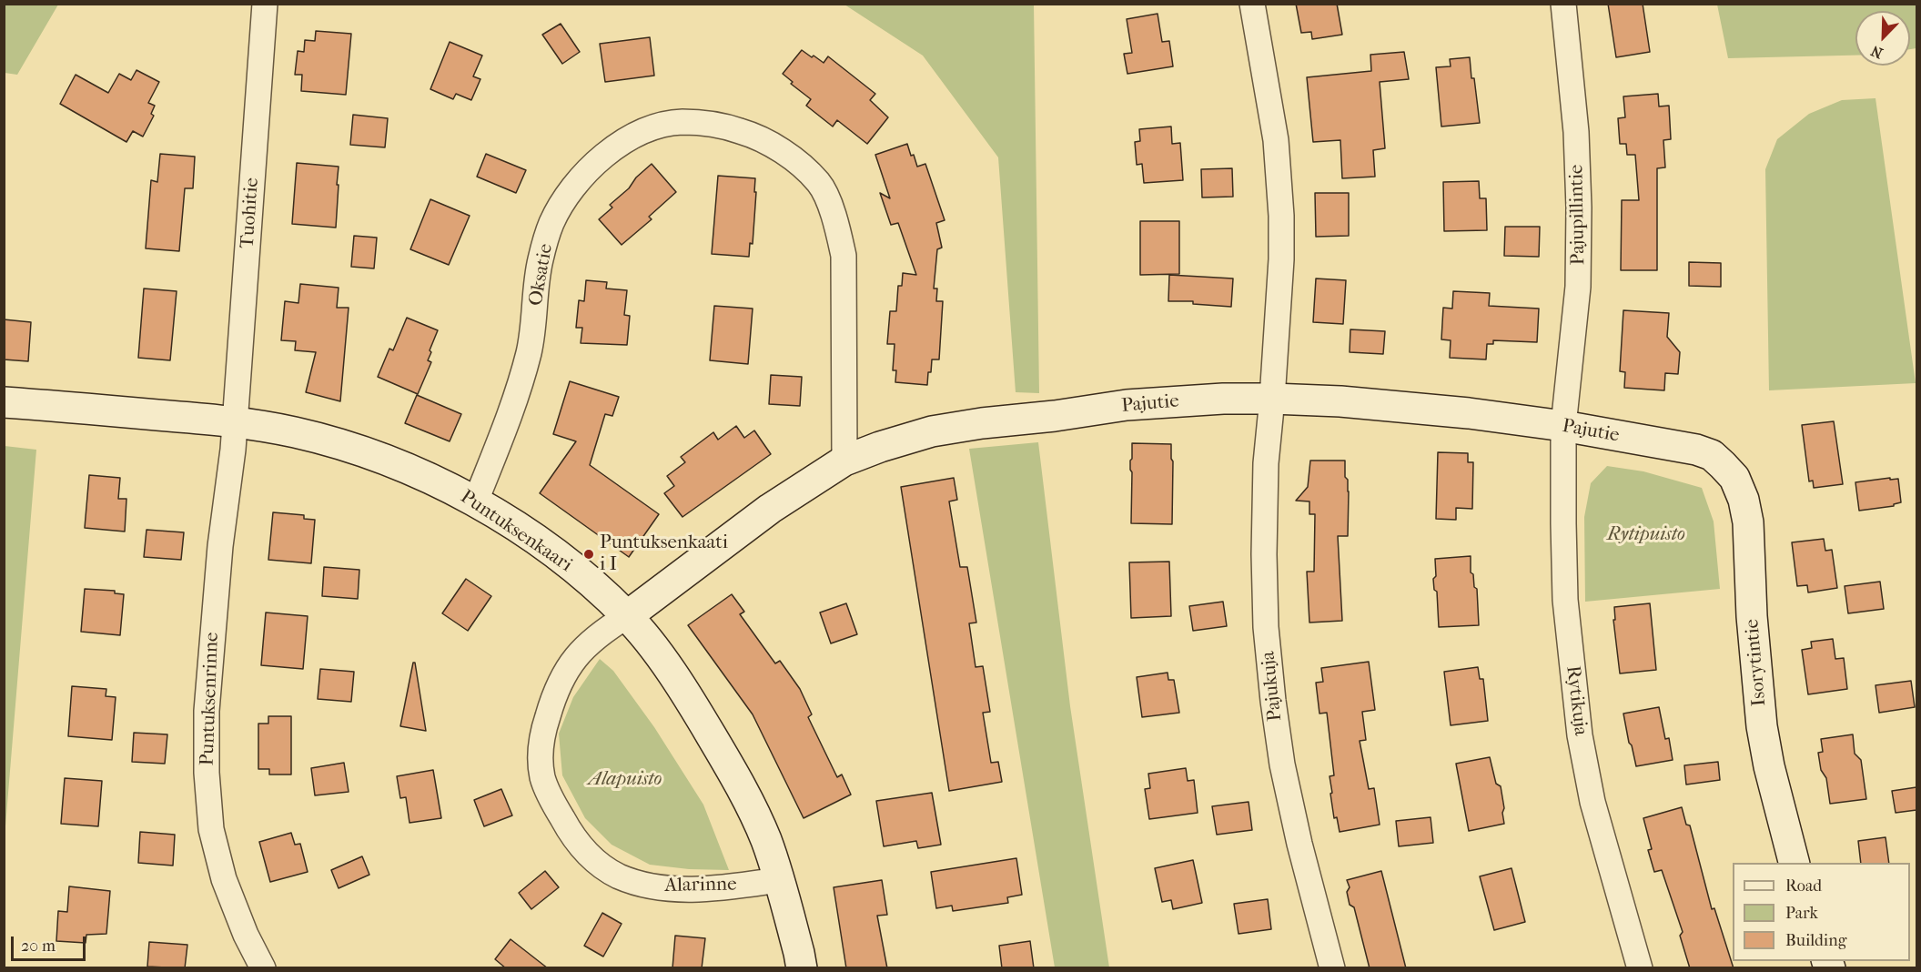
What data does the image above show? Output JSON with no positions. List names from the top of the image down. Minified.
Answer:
{"streets":{"street":["Tuohitie","Pajupillintie","Oksatie","Pajutie","Puntuksenkaari","Isorytintie","Pajukuja","Puntuksenrinne","Rytikuja","Alarinne"]},"crossings":[["Tuohitie","Puntuksenkaari"],["Tuohitie","Puntuksenrinne"],["Pajupillintie","Pajutie"],["Pajupillintie","Rytikuja"],["Oksatie","Pajutie"],["Oksatie","Puntuksenkaari"],["Pajutie","Puntuksenkaari"],["Pajutie","Isorytintie"],["Pajutie","Pajukuja"],["Pajutie","Rytikuja"],["Pajutie","Alarinne"],["Puntuksenkaari","Puntuksenrinne"],["Puntuksenkaari","Alarinne"]],"parks":["Rytipuisto","Alapuisto"],"places":["Puntuksenkaati i I"],"legend":["Road","Park","Building"],"scale_bar":"20 m","north":"bottom left"}
